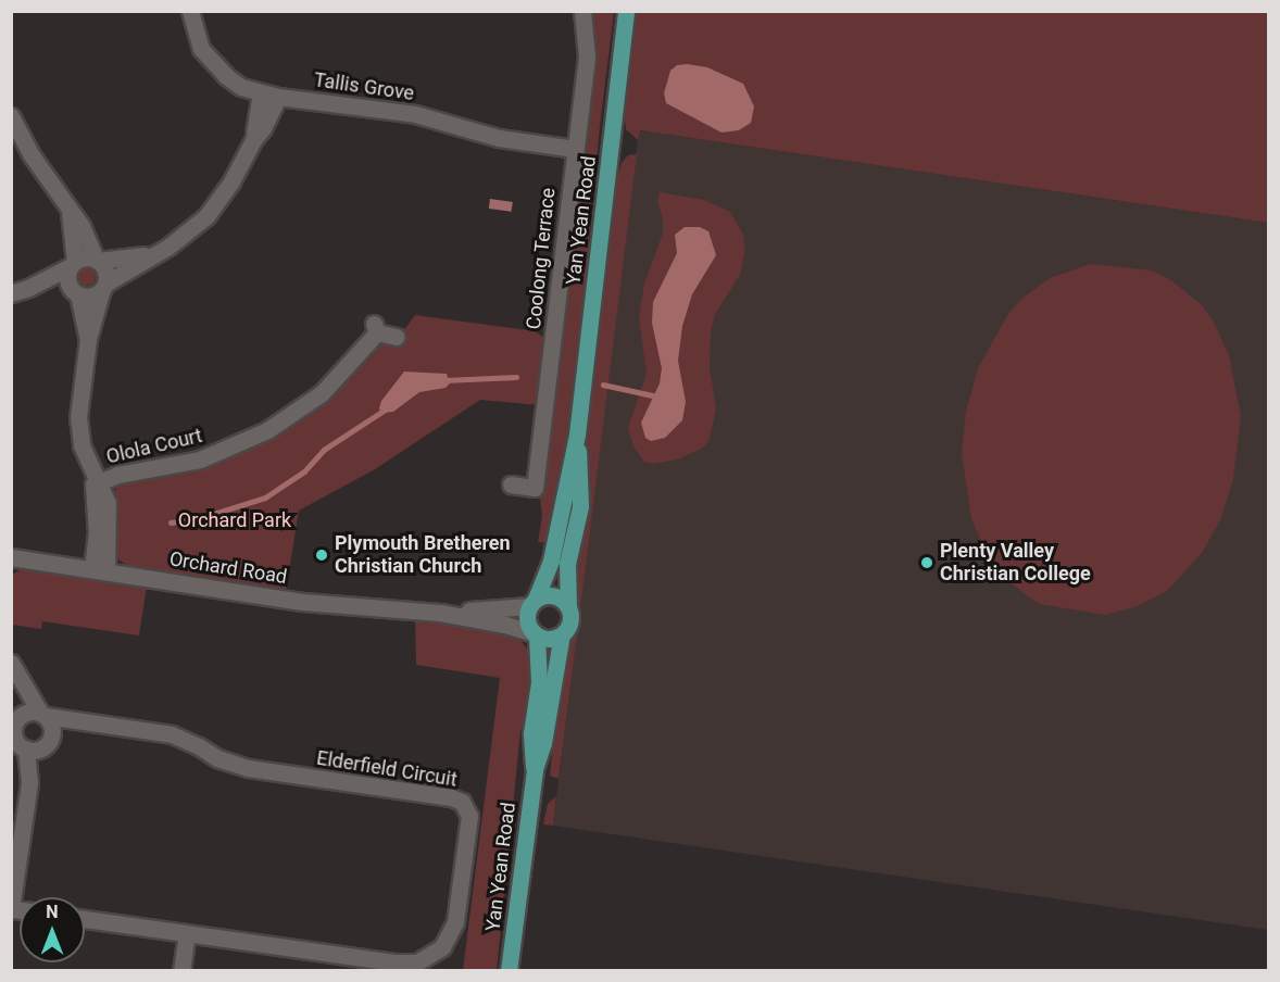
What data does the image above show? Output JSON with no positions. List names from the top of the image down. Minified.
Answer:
{"streets":{"main road":["Yan Yean Road"],"street":["Tallis Grove","Coolong Terrace","Olola Court","Orchard Road","Elderfield Circuit"]},"crossings":[["Tallis Grove","Coolong Terrace"],["Yan Yean Road","Orchard Road"]],"parks":["Orchard Park"],"places":["Plymouth Bretheren Christian Church","Plenty Valley Christian College"],"north":"top"}
